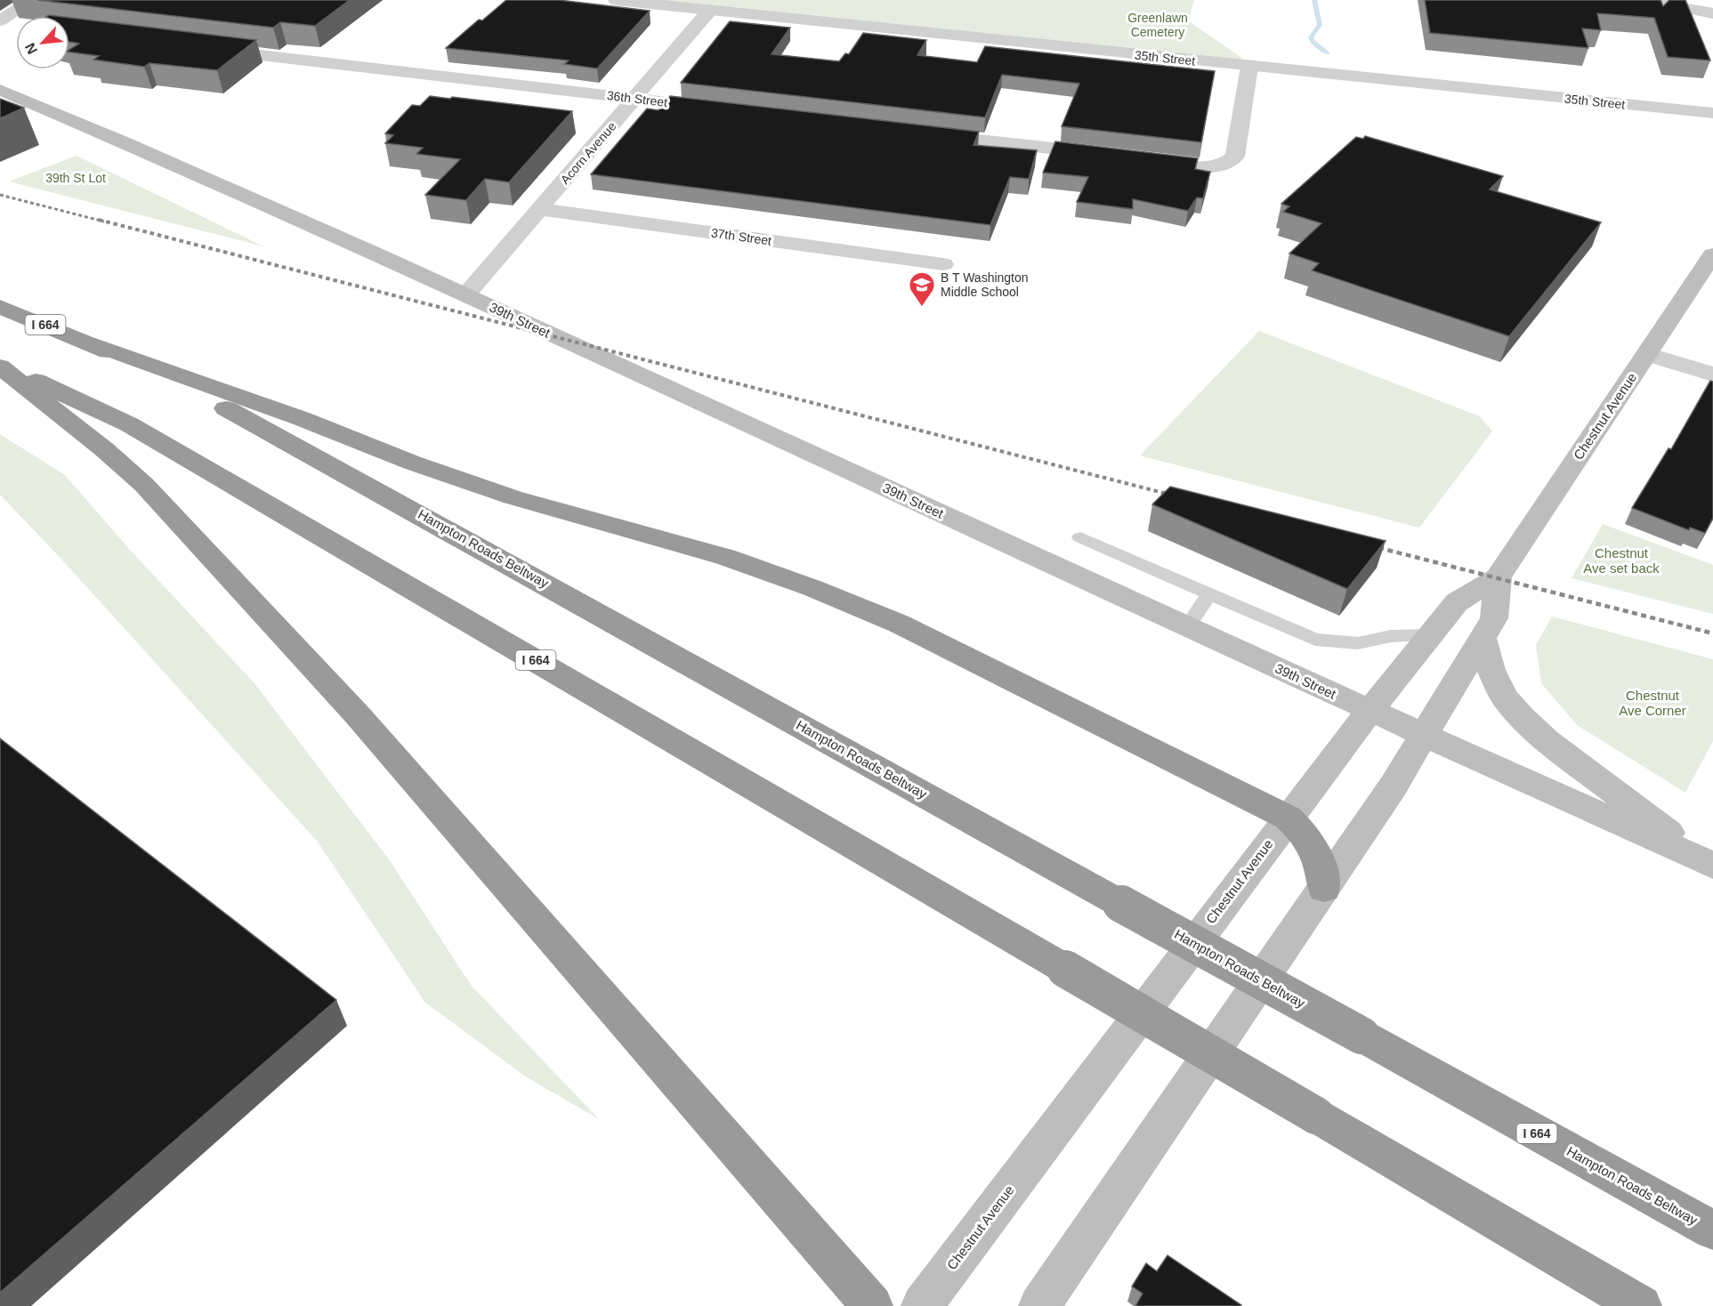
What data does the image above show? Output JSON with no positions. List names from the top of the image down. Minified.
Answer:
{"streets":{"highway":["I 664","Hampton Roads Beltway"],"main road":["39th Street","Chestnut Avenue"],"street":["35th Street","36th Street","Acorn Avenue","37th Street"]},"crossings":[["35th Street","Acorn Avenue"],["36th Street","Acorn Avenue"],["Acorn Avenue","37th Street"],["Acorn Avenue","39th Street"],["39th Street","Chestnut Avenue"]],"parks":["Greenlawn Cemetery","39th St Lot","Chestnut Ave set back","Chestnut Ave Corner"],"places":{"school or university":["B T Washington Middle School"]},"north":"bottom left"}
